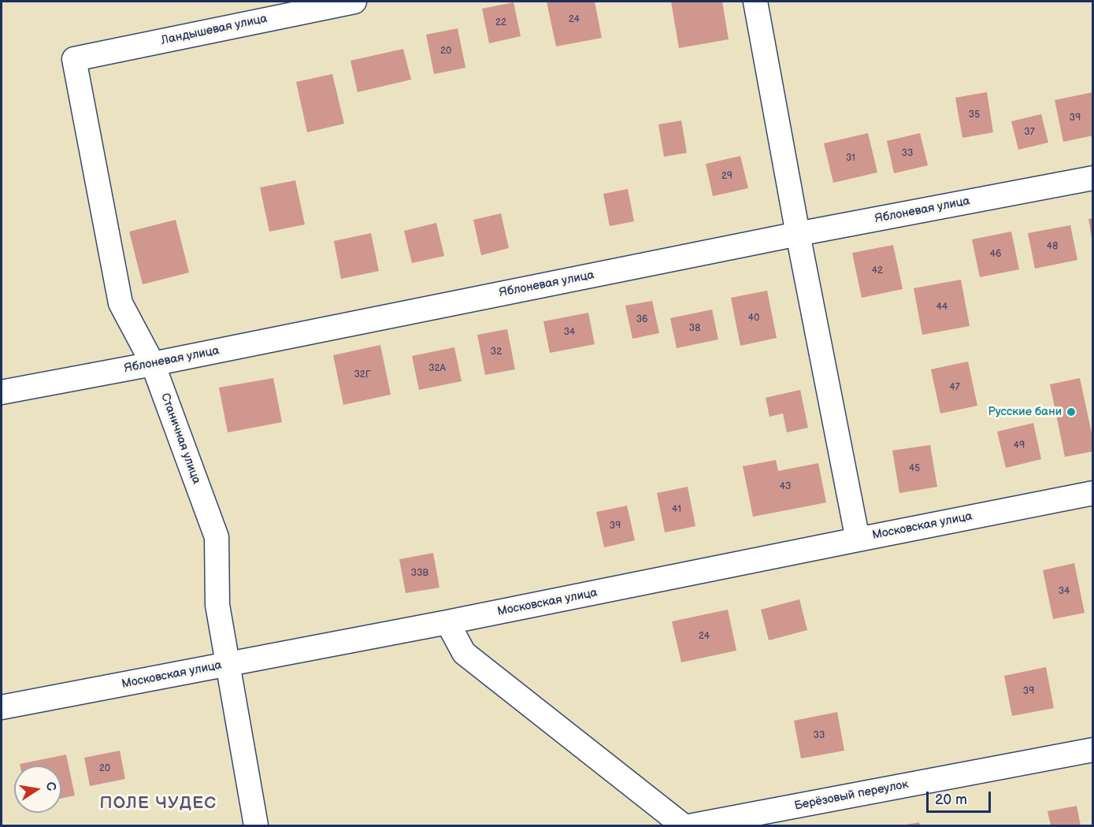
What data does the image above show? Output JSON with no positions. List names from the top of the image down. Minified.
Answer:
{"streets":{"street":["Ландышевая улица","Яблоневая улица","Станичная улица","Московская улица","Берёзовый переулок"]},"crossings":[["Ландышевая улица","Станичная улица"],["Яблоневая улица","Станичная улица"],["Станичная улица","Московская улица"]],"districts":["ПОЛЕ ЧУДЕС"],"places":["Русские бани"],"house_numbers":["24","22","20","35","39","37","33","31","29","48","46","42","44","40","36","38","34","32","32А","32Г","47","49","45","43","41","39","33В","34","24","39","33","20"],"scale_bar":"20 m","north":"right"}
